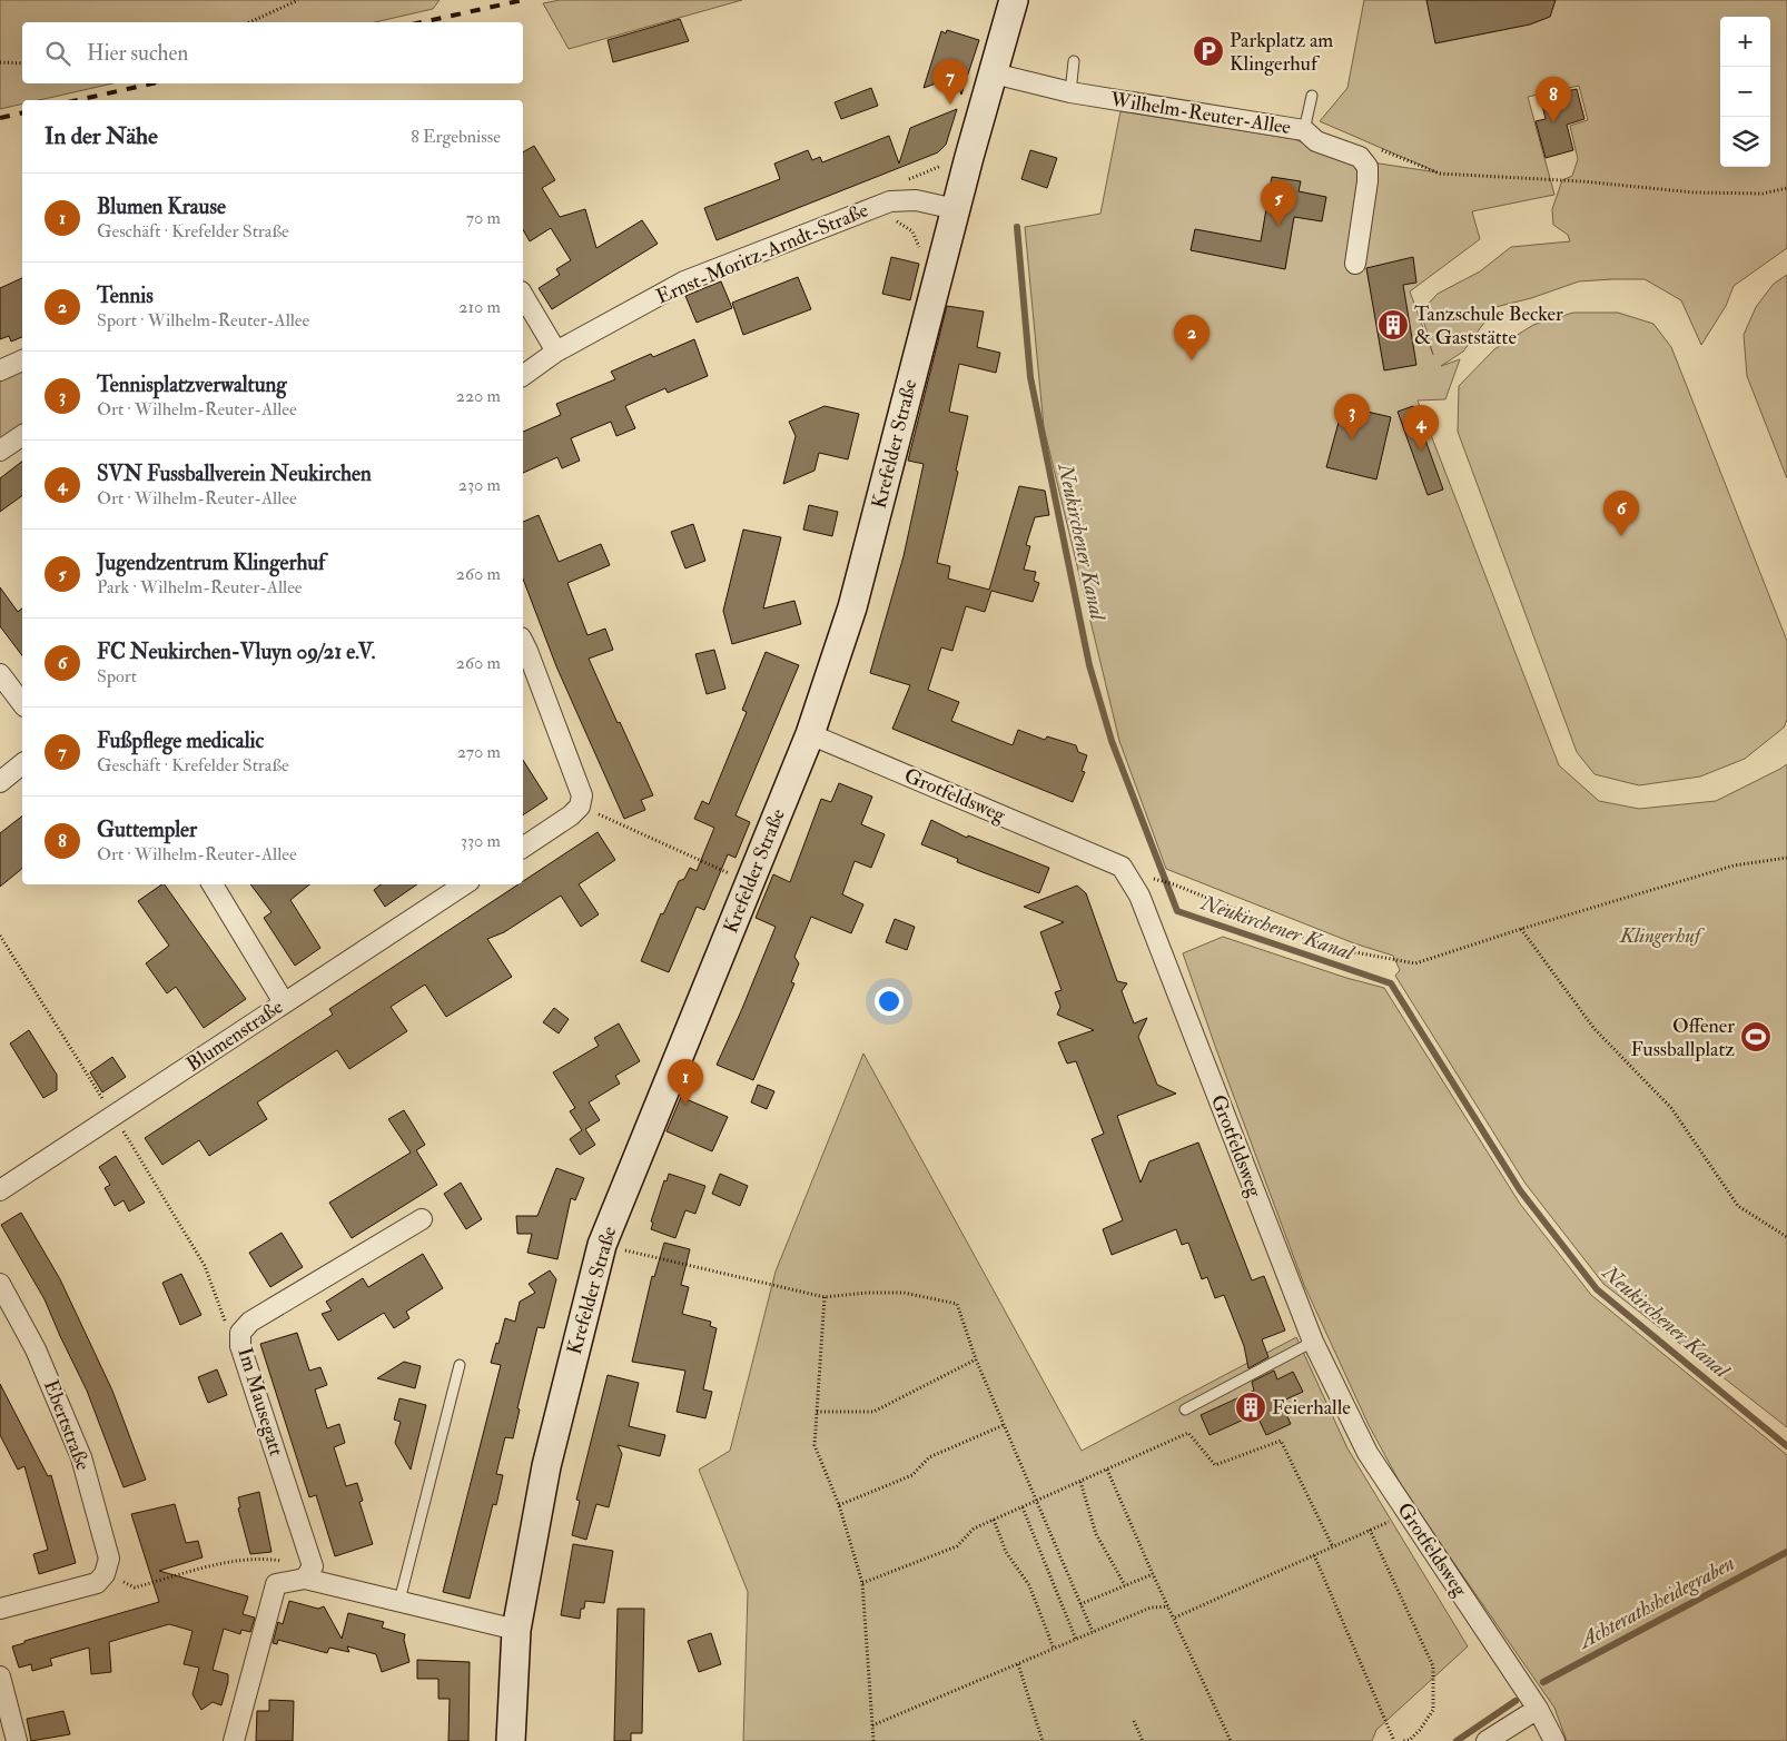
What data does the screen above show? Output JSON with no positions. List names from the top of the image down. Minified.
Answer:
{"streets":{"main road":["Krefelder Straße"],"street":["Wilhelm-Reuter-Allee","Ernst-Moritz-Arndt-Straße","Grotfeldsweg","Blumenstraße","Im Mausegatt","Ebertstraße"]},"crossings":[["Wilhelm-Reuter-Allee","Krefelder Straße"],["Ernst-Moritz-Arndt-Straße","Krefelder Straße"],["Krefelder Straße","Grotfeldsweg"]],"water":["Neukirchener Kanal","Achterathsheidegraben"],"parks":["Klingerhuf"],"places":{"parking":["Parkplatz am Klingerhuf"],"building":["Tanzschule Becker & Gaststätte","Feierhalle"],"sports":["Offener Fussballplatz"]},"page":{"map_buttons":["+","−"],"search":"Hier suchen","pins":["7","8","5","2","3","4","6","1"],"heading":["In der Nähe","8 Ergebnisse"],"list":[{"mark":"1","name":"Blumen Krause","note":"Geschäft · Krefelder Straße","value":"70 m"},{"mark":"2","name":"Tennis","note":"Sport · Wilhelm-Reuter-Allee","value":"210 m"},{"mark":"3","name":"Tennisplatzverwaltung","note":"Ort · Wilhelm-Reuter-Allee","value":"220 m"},{"mark":"4","name":"SVN Fussballverein Neukirchen","note":"Ort · Wilhelm-Reuter-Allee","value":"230 m"},{"mark":"5","name":"Jugendzentrum Klingerhuf","note":"Park · Wilhelm-Reuter-Allee","value":"260 m"},{"mark":"6","name":"FC Neukirchen-Vluyn 09/21 e.V.","note":"Sport","value":"260 m"},{"mark":"7","name":"Fußpflege medicalic","note":"Geschäft · Krefelder Straße","value":"270 m"},{"mark":"8","name":"Guttempler","note":"Ort · Wilhelm-Reuter-Allee","value":"330 m"}]}}
